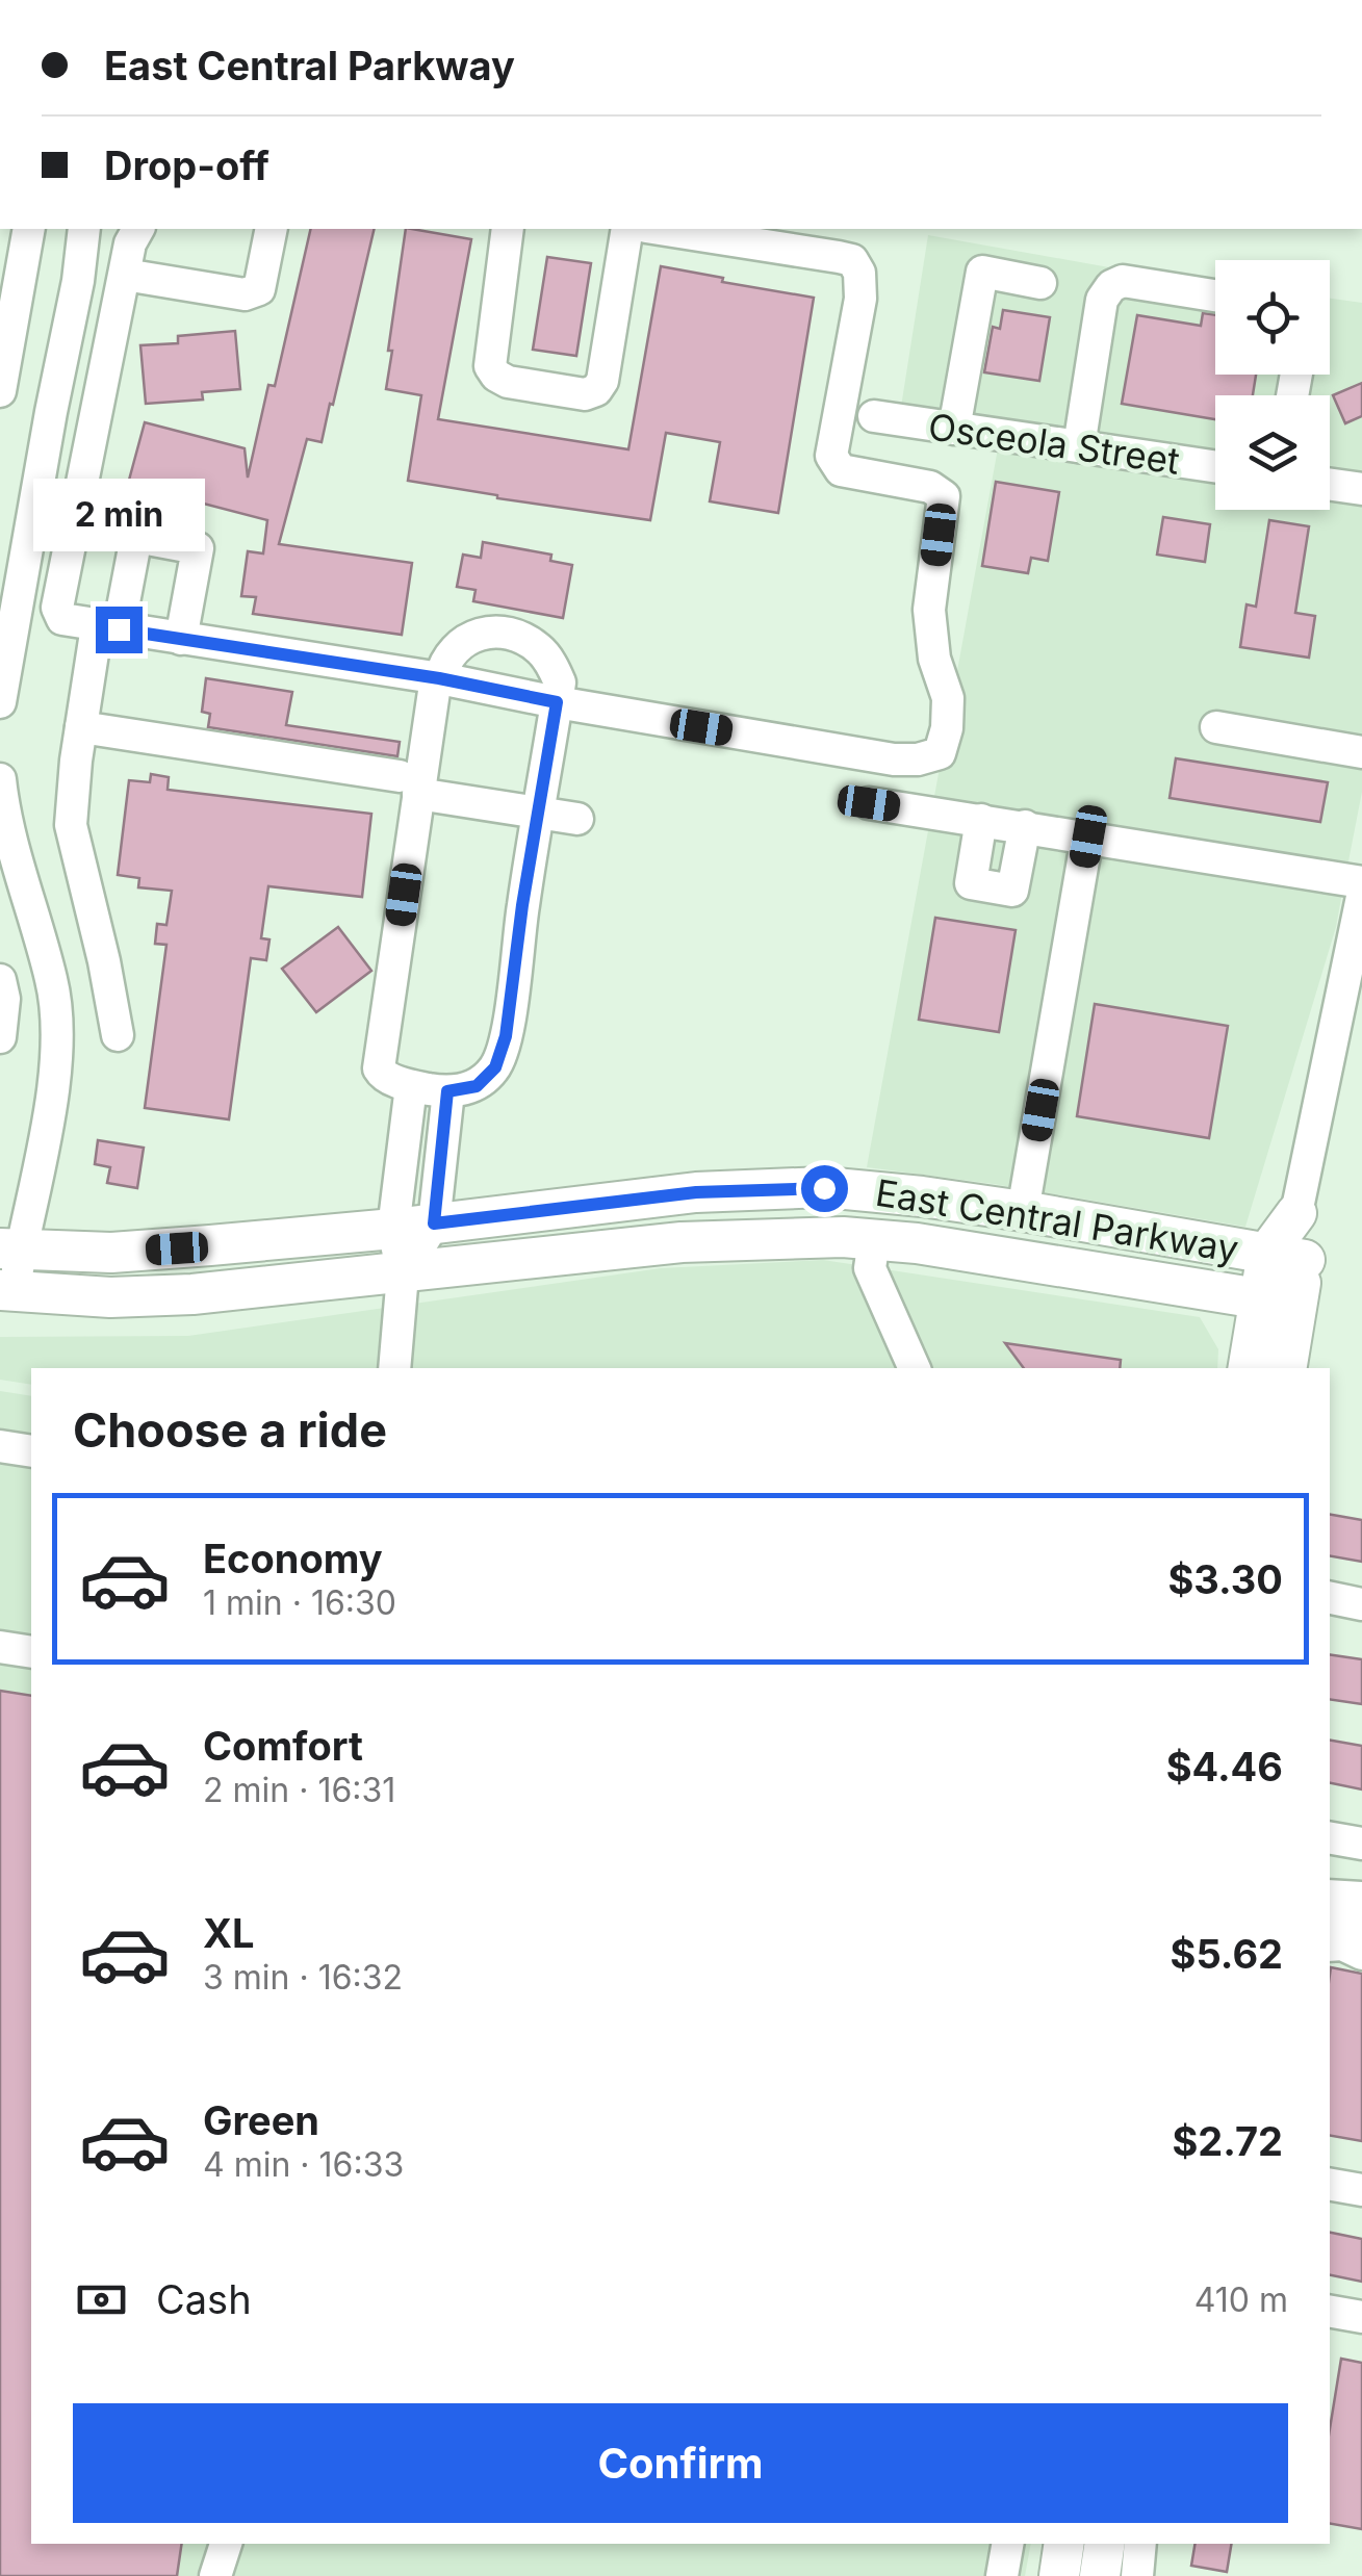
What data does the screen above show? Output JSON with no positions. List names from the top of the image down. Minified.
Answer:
{"streets":{"main road":["East Central Parkway"],"street":["Osceola Street"]},"page":{"banner":["East Central Parkway","Drop-off"],"bubble":"2 min","heading":"Choose a ride","list":[{"name":"Economy","note":"1 min · 16:30","value":"$3.30"},{"name":"Comfort","note":"2 min · 16:31","value":"$4.46"},{"name":"XL","note":"3 min · 16:32","value":"$5.62"},{"name":"Green","note":"4 min · 16:33","value":"$2.72"}],"pay":["Cash","410 m"],"buttons":"Confirm"}}
